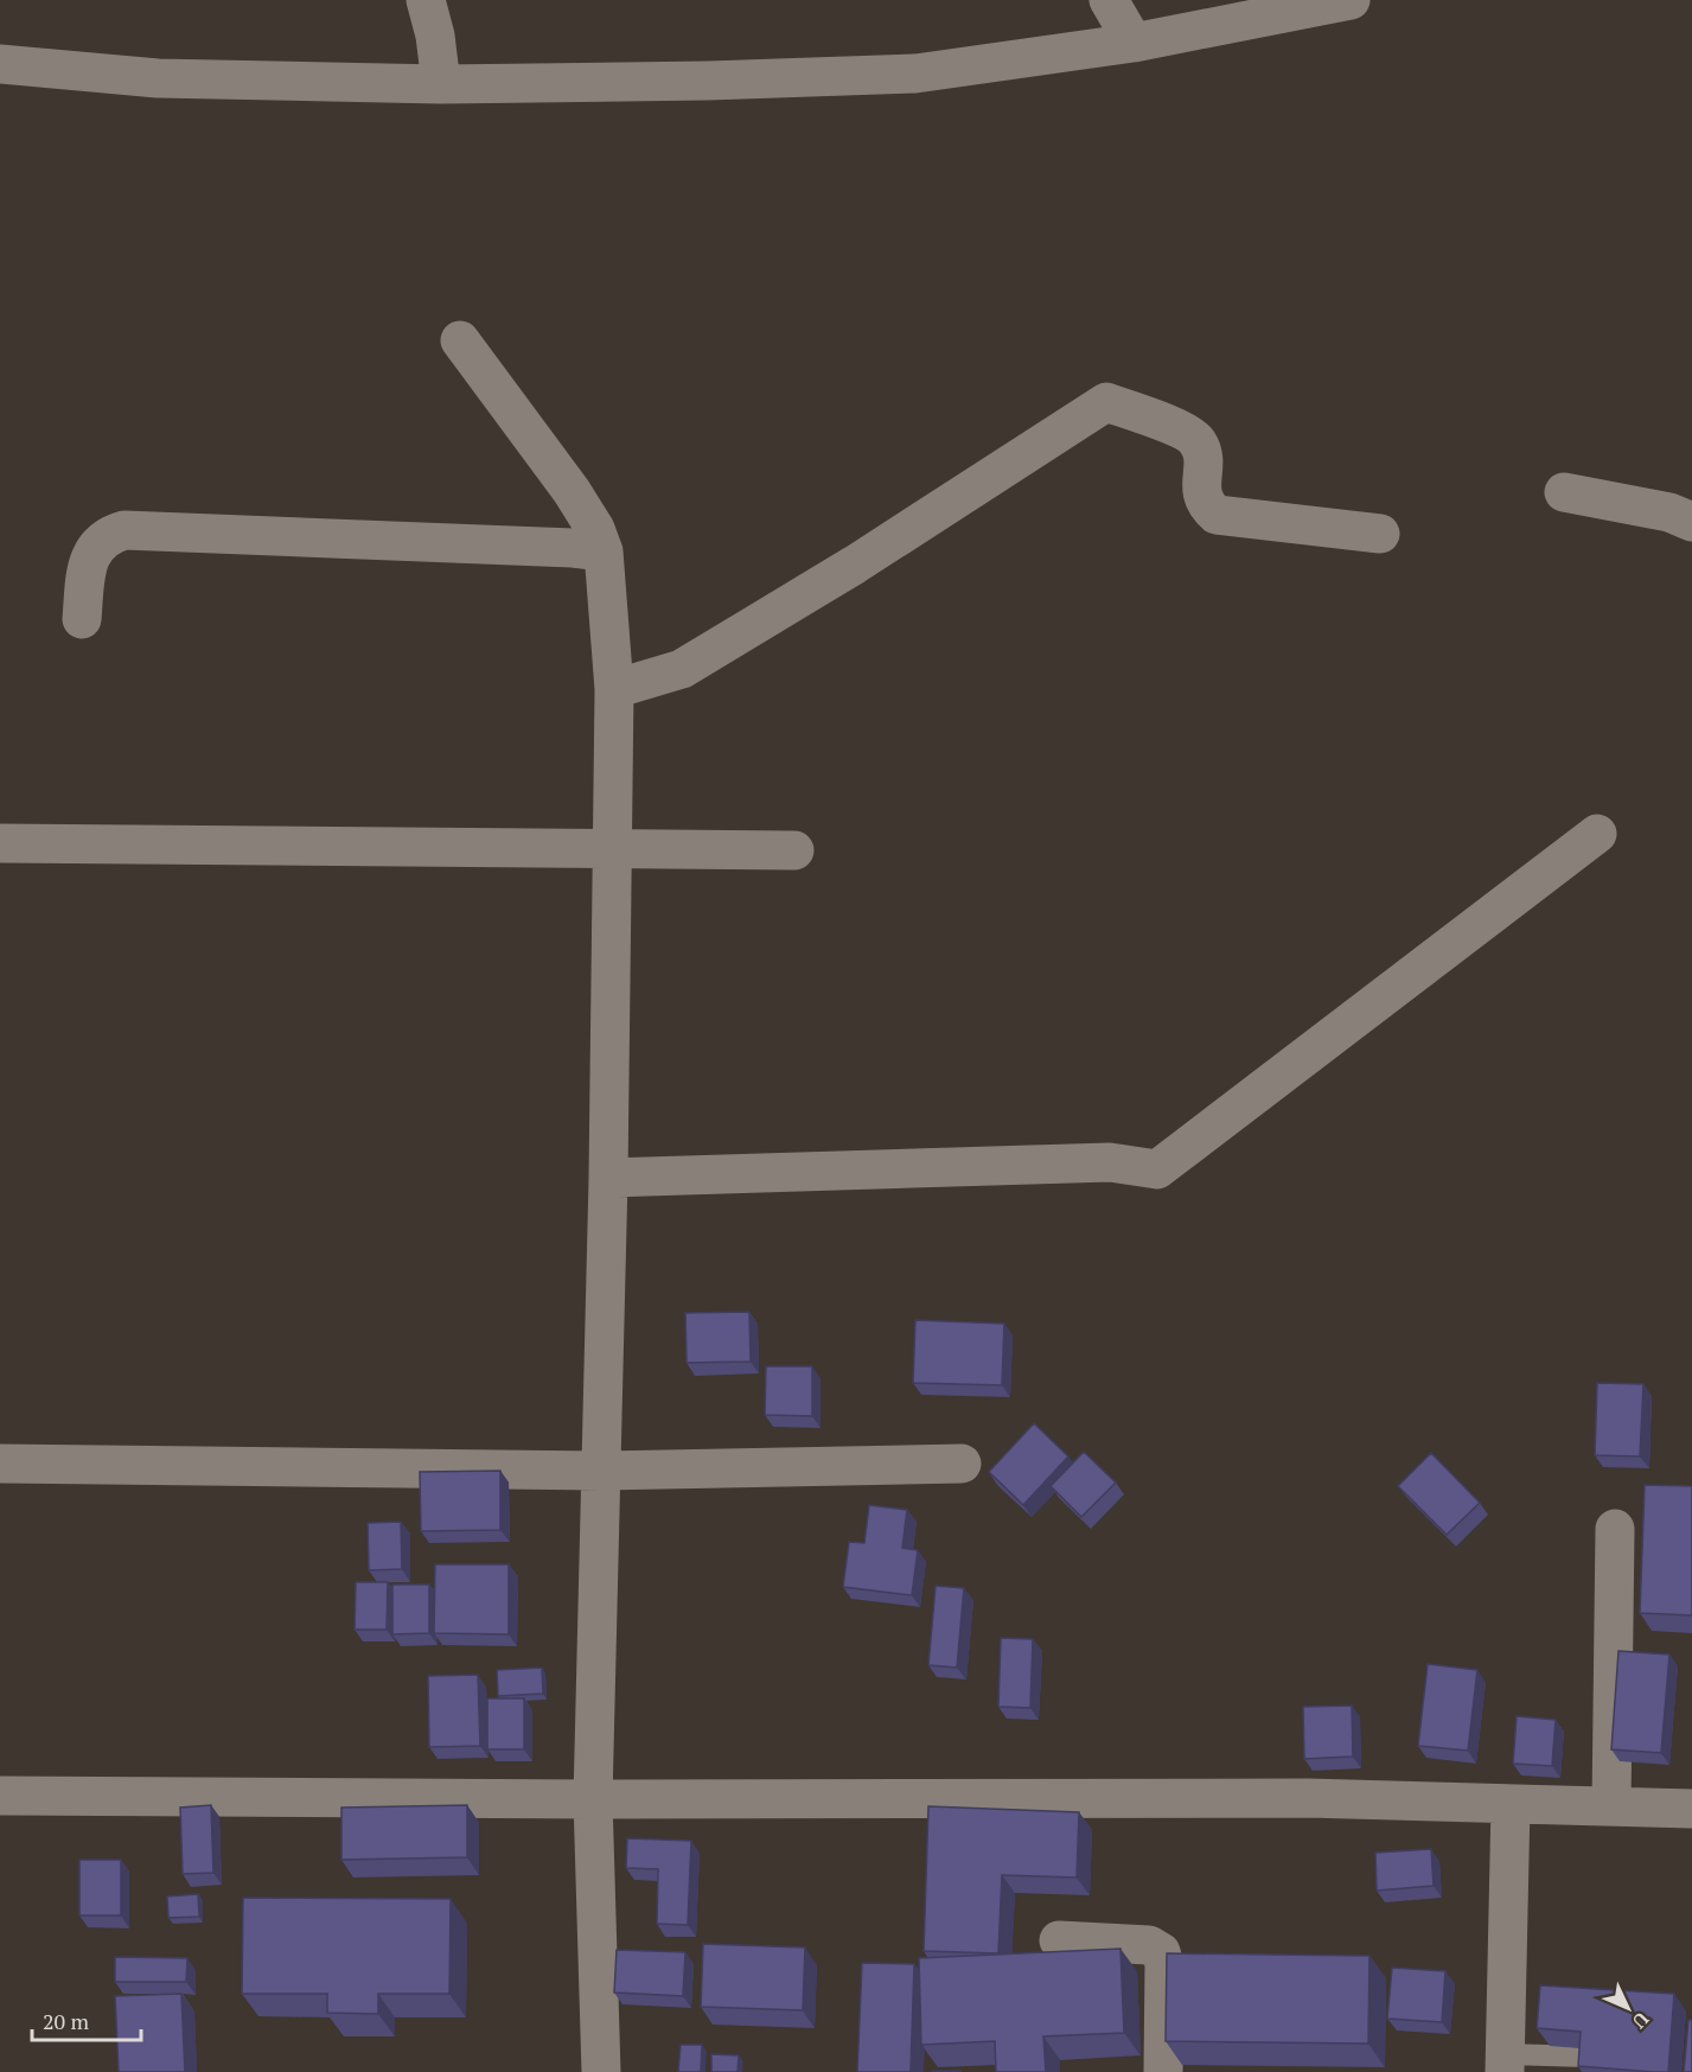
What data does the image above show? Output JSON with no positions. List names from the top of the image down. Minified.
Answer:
{"scale_bar":"20 m","north":"bottom right"}
